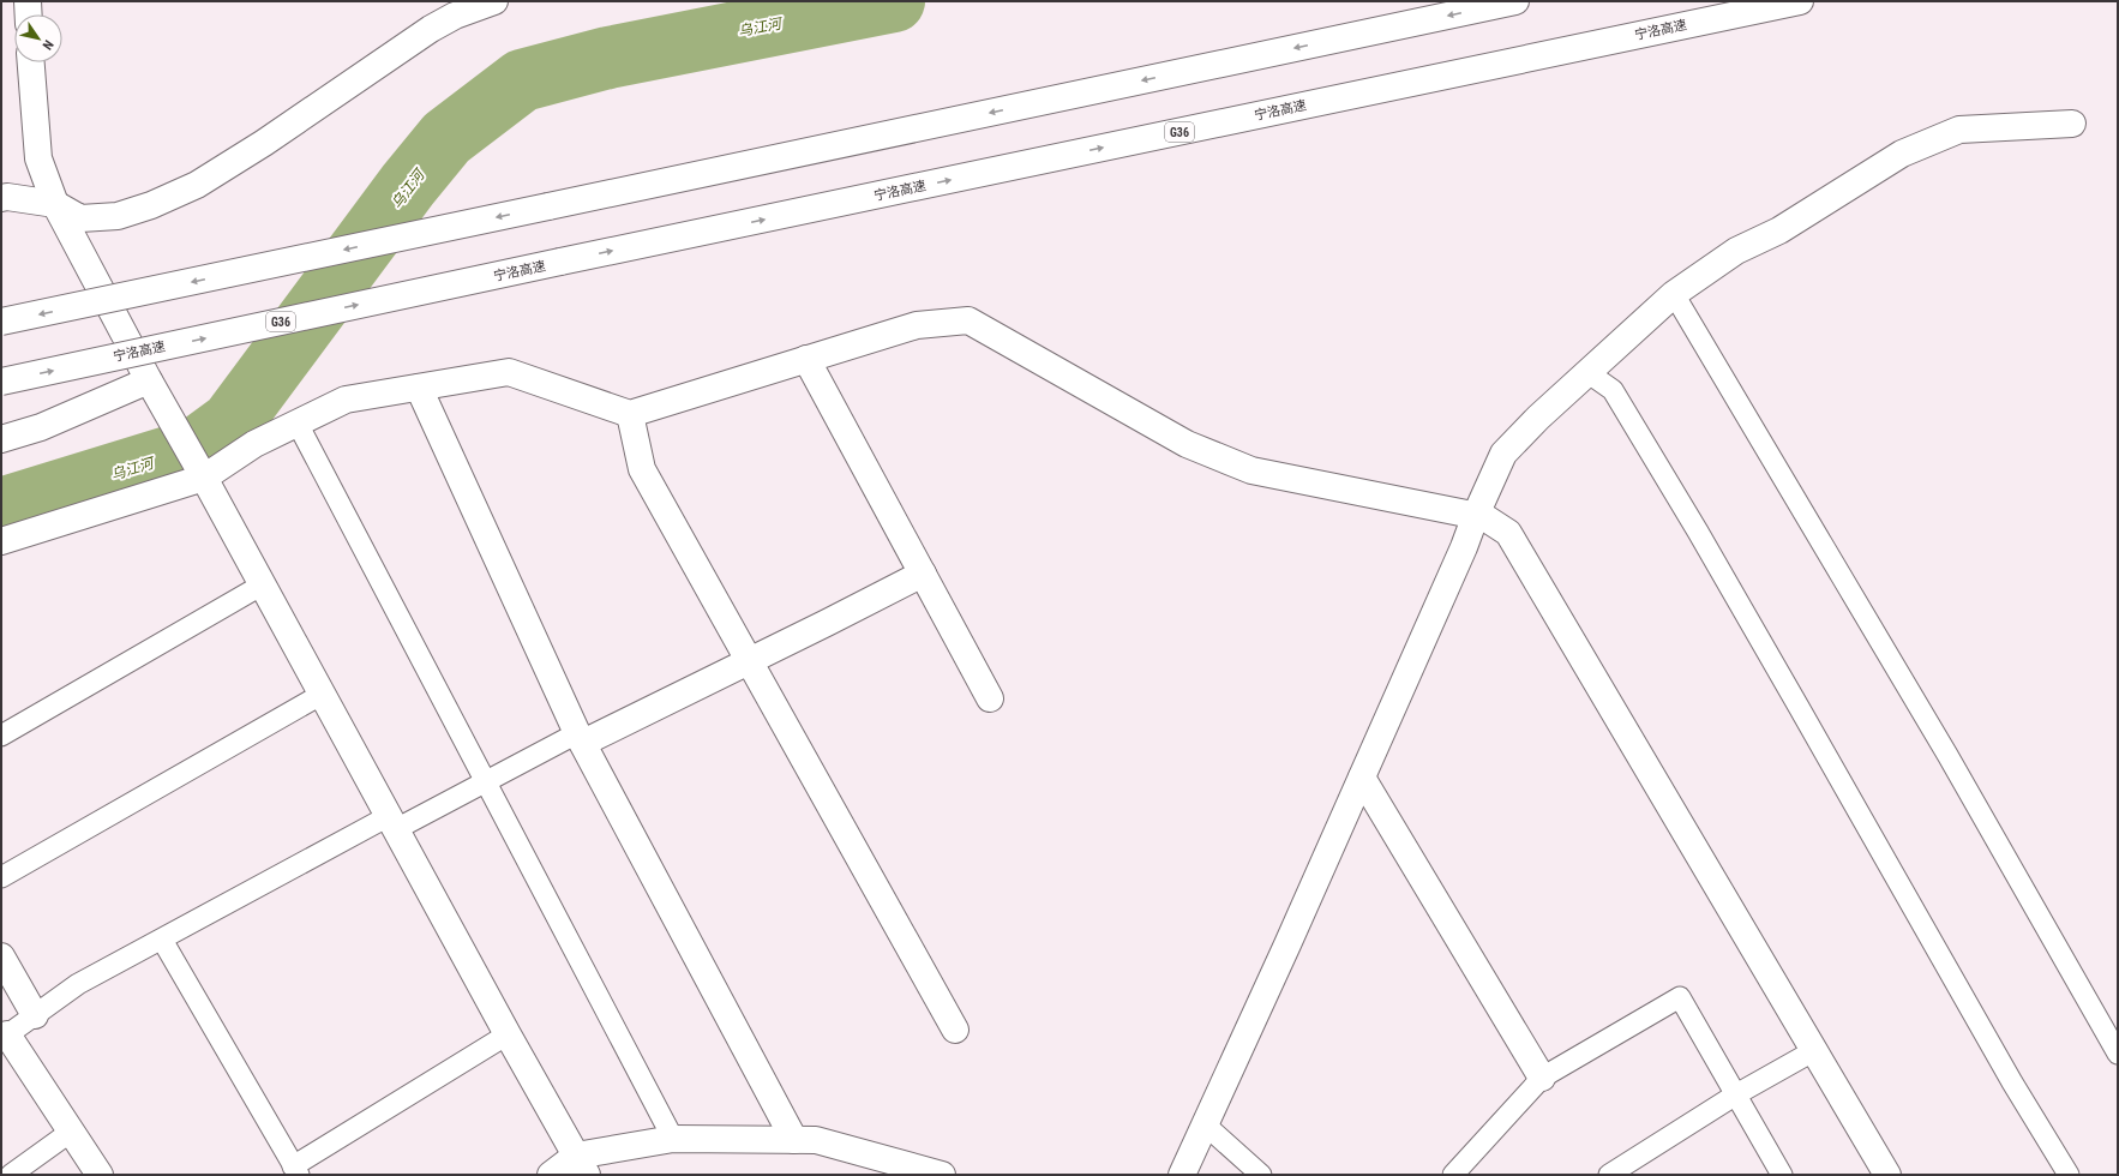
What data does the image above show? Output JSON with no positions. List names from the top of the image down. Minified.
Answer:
{"streets":{"main road":["宁洛高速","G36"]},"water":["乌江河"],"north":"bottom right"}
